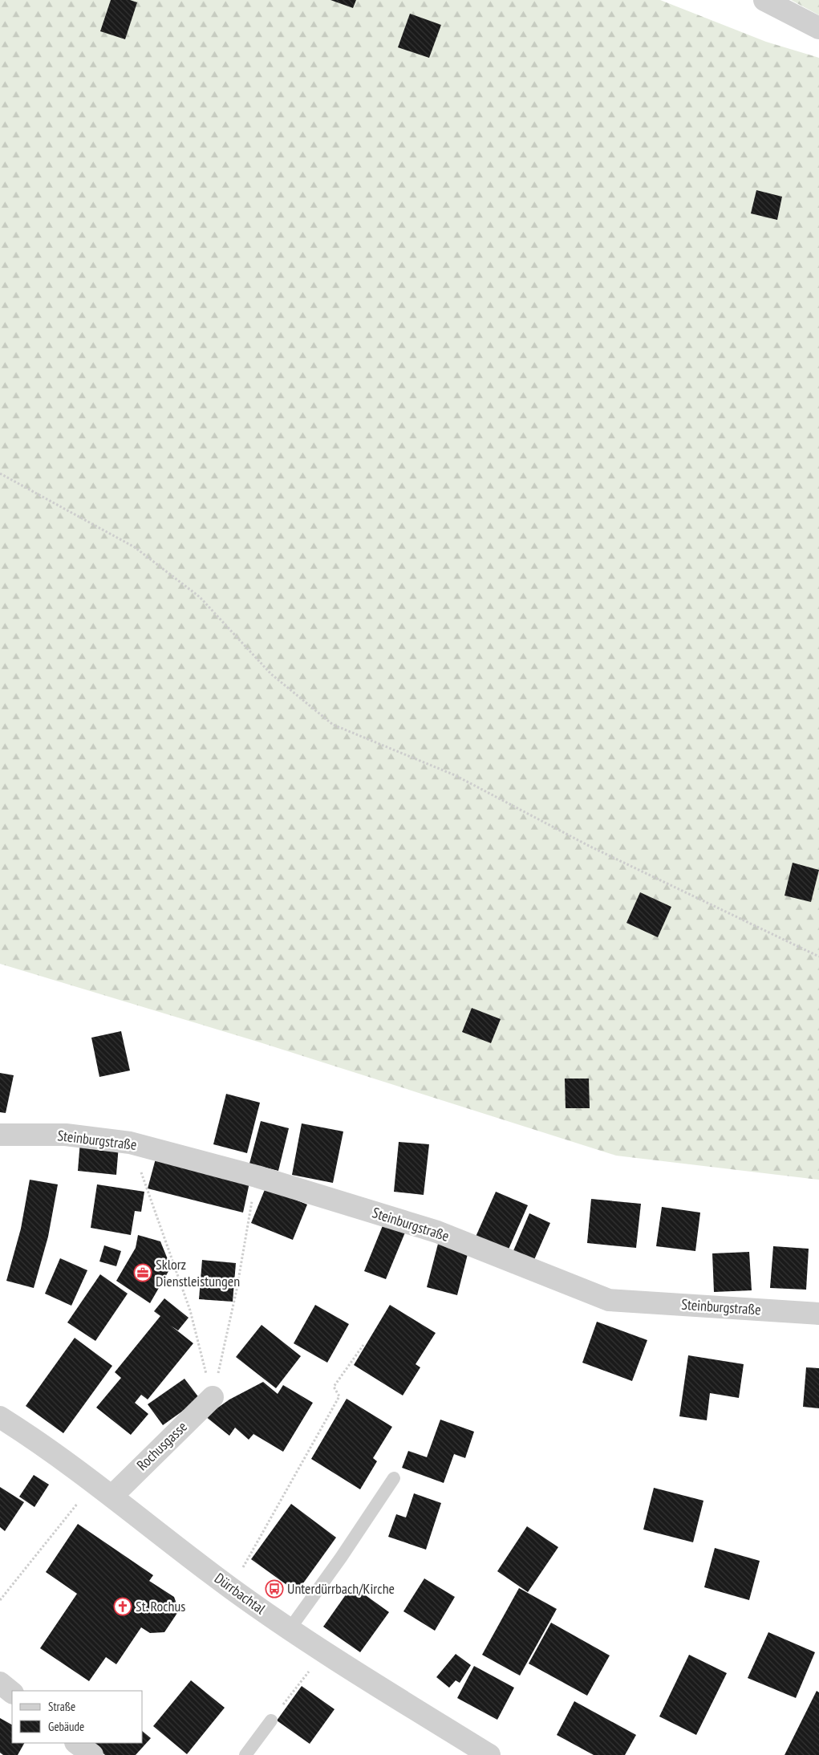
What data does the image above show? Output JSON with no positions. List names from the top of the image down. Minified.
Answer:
{"streets":{"street":["Steinburgstraße","Rochusgasse","Dürrbachtal"]},"crossings":[["Rochusgasse","Dürrbachtal"]],"places":{"office":["Sklorz Dienstleistungen"],"bus stop":["Unterdürrbach/Kirche"],"church":["St. Rochus"]},"legend":["Straße","Gebäude"]}
